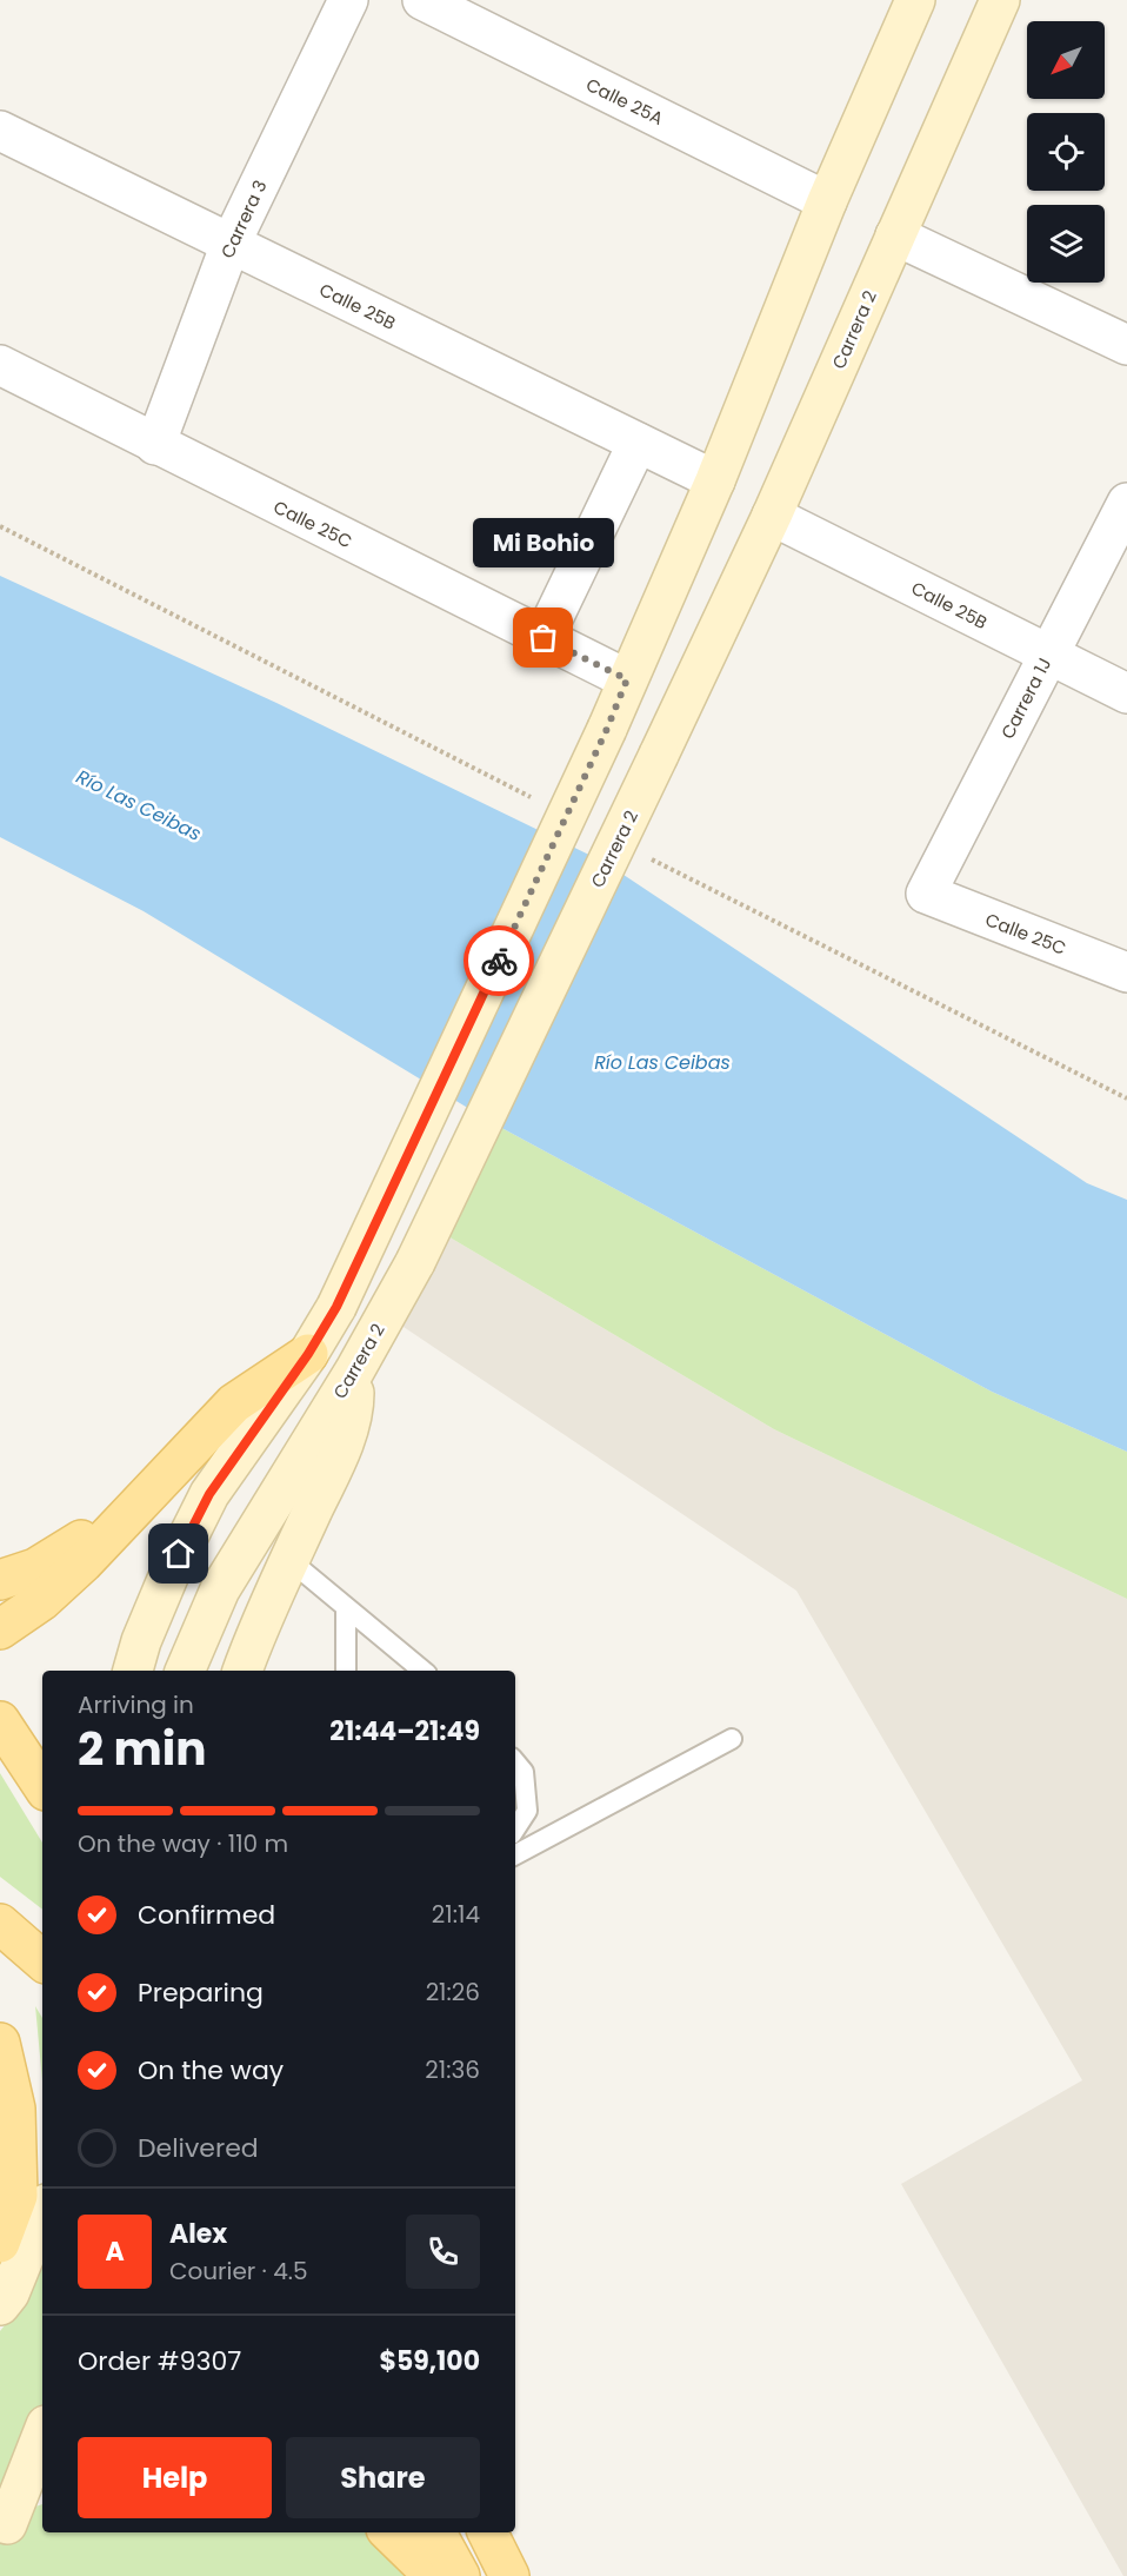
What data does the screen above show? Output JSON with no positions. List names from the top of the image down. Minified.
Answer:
{"streets":{"main road":["Carrera 2"],"street":["Calle 25A","Carrera 3","Calle 25B","Calle 25C","Carrera 1J"]},"crossings":[["Carrera 3","Calle 25B"],["Carrera 3","Calle 25C"],["Calle 25B","Carrera 2"],["Calle 25B","Carrera 1J"],["Calle 25C","Carrera 1J"]],"water":["Río Las Ceibas"],"places":["Mi Bohio"],"north":"bottom left","page":{"bubble":"Mi Bohio","heading":["2 min","Arriving in","21:44–21:49"],"panel":["Alex","Courier · 4.5","Order #9307","$59,100"],"bar":"On the way · 110 m","list":[["Confirmed","21:14"],["Preparing","21:26"],["On the way","21:36"],"Delivered"],"round":"A","buttons":["Help","Share"]}}
